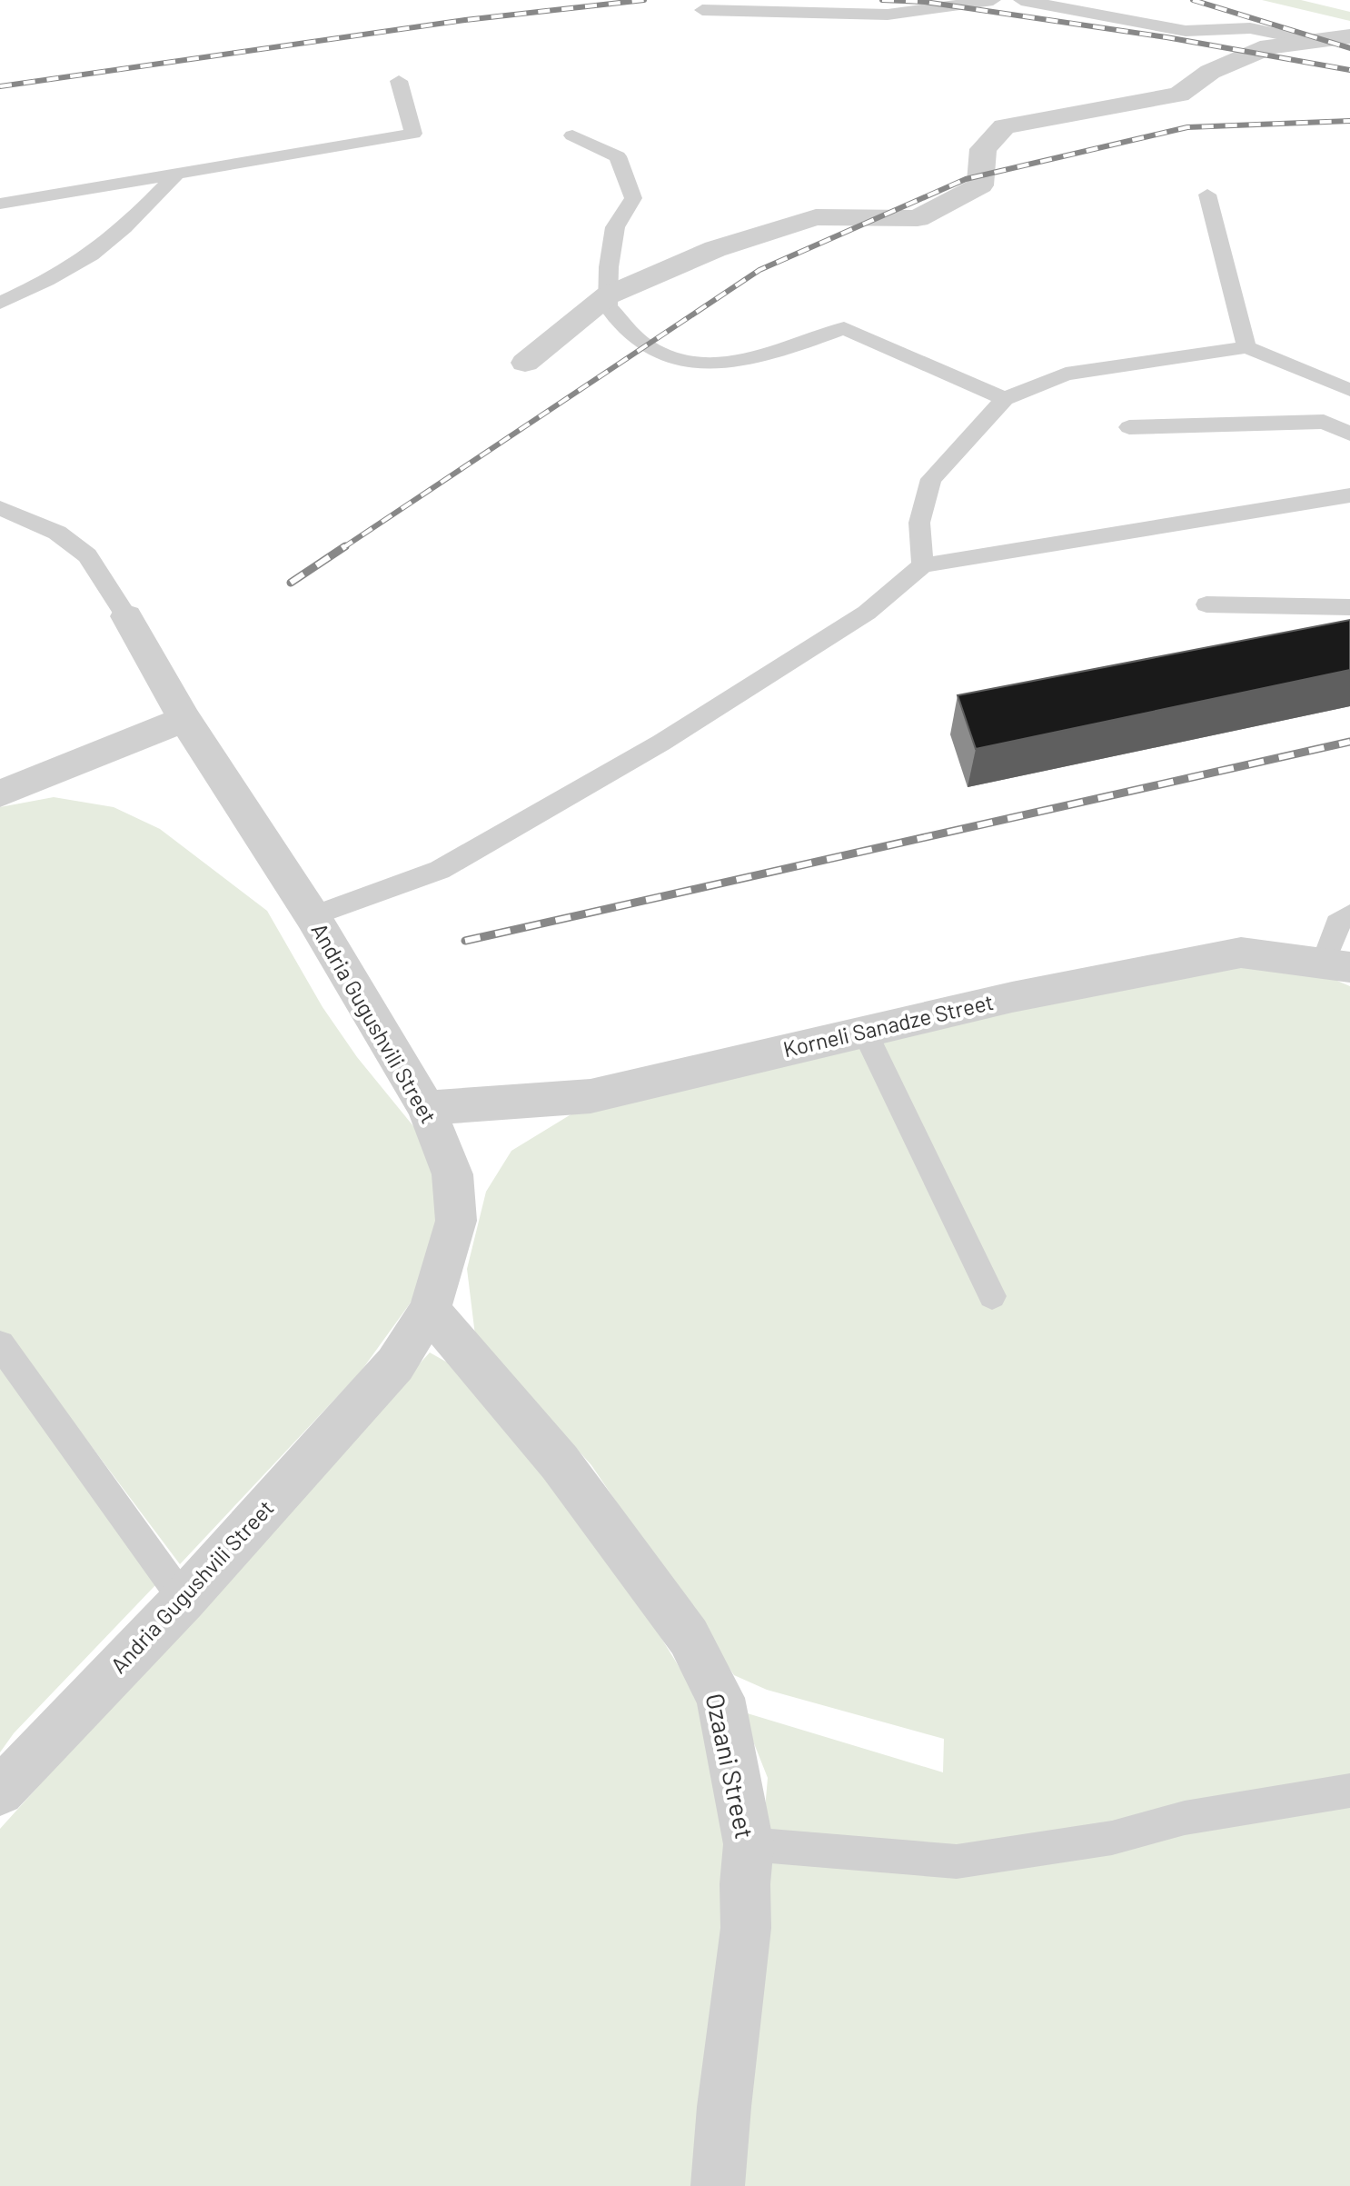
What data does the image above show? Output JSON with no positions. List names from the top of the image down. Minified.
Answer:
{"streets":{"street":["Andria Gugushvili Street","Korneli Sanadze Street","Ozaani Street"]},"crossings":[["Andria Gugushvili Street","Korneli Sanadze Street"],["Andria Gugushvili Street","Ozaani Street"]]}
